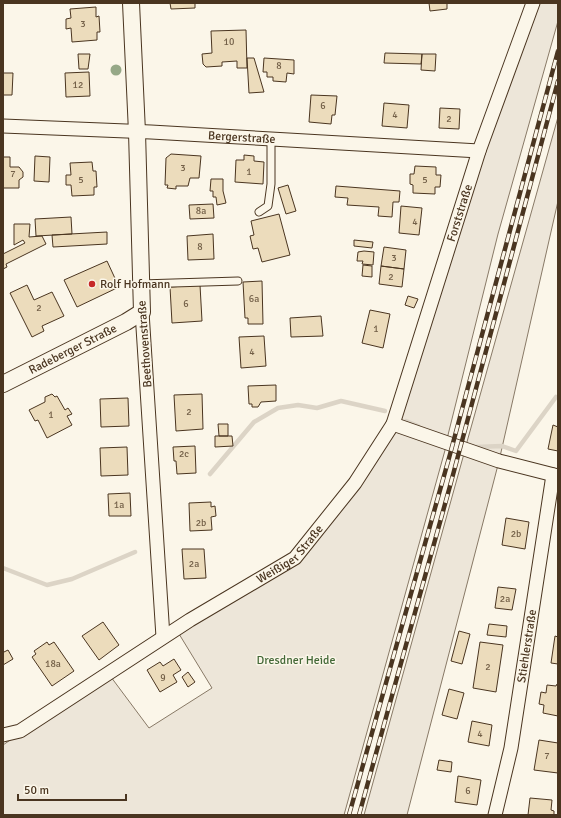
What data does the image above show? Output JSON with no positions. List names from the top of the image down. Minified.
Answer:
{"streets":{"street":["Bergerstraße","Forststraße","Beethovenstraße","Radeberger Straße","Weißiger Straße","Stiehlerstraße"]},"crossings":[["Bergerstraße","Forststraße"],["Bergerstraße","Beethovenstraße"],["Forststraße","Weißiger Straße"],["Beethovenstraße","Radeberger Straße"],["Beethovenstraße","Weißiger Straße"]],"parks":["Dresdner Heide"],"places":["Rolf Hofmann"],"house_numbers":["3","10","8","12","6","4","2","3","1","7","5","5","8a","4","8","3","2","6a","6","2","1","4","2","1","2c","1a","2b","2b","2a","2a","18a","2","9","4","7","6"],"scale_bar":"50 m"}
